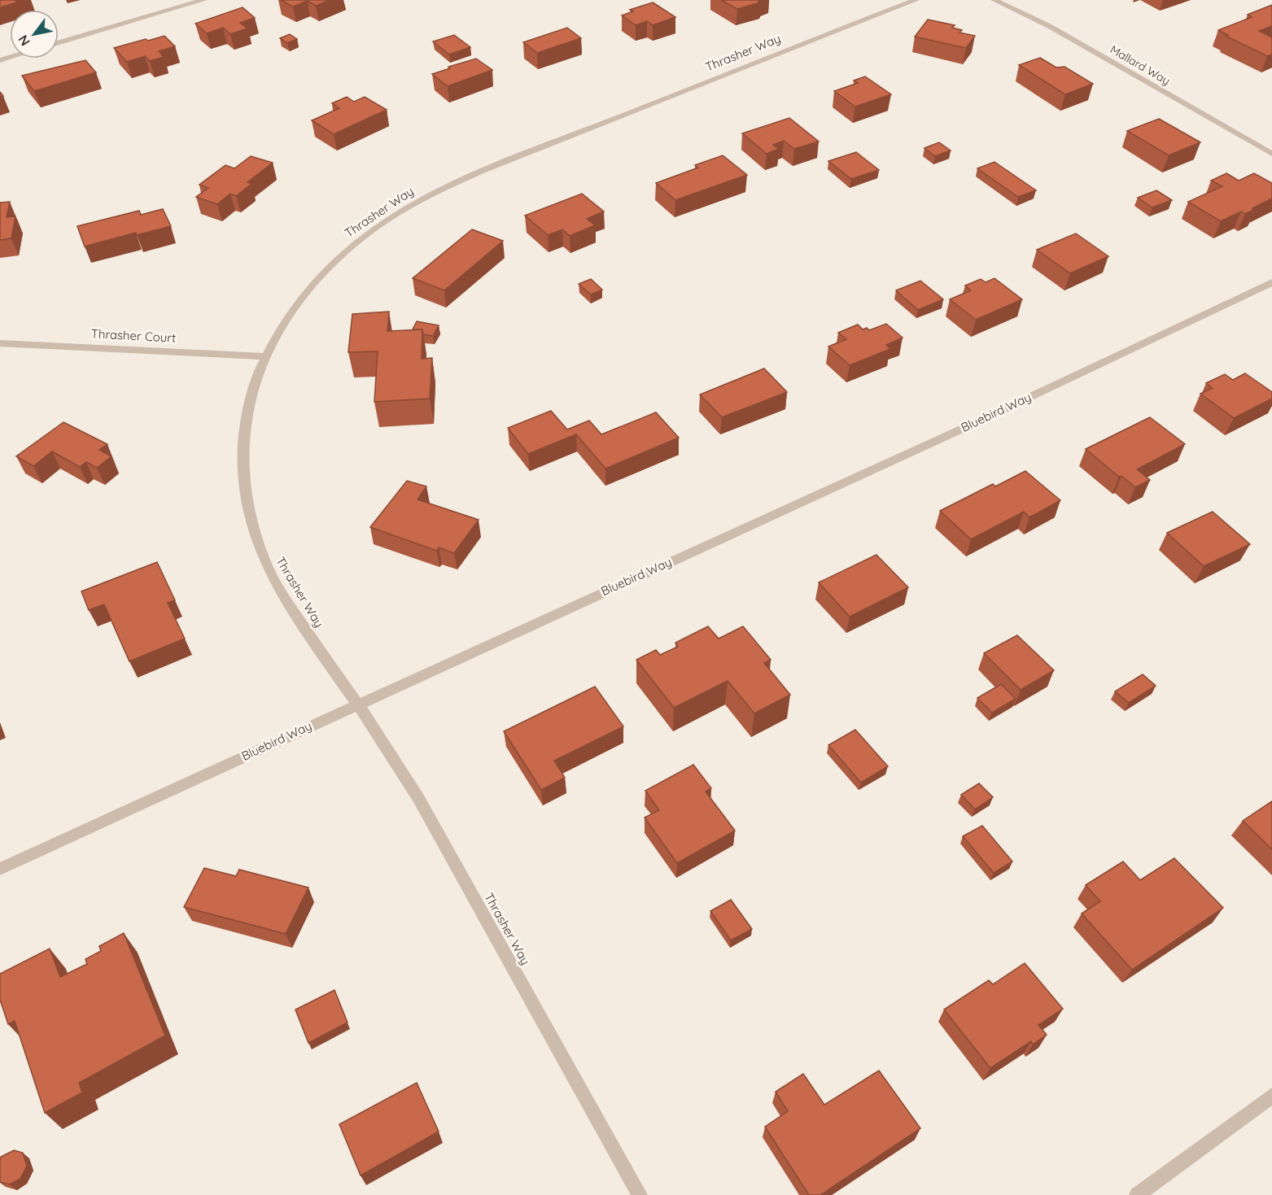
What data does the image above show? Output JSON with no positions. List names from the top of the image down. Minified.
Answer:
{"streets":{"street":["Thrasher Way","Mallard Way","Thrasher Court","Bluebird Way"]},"crossings":[["Thrasher Way","Thrasher Court"],["Thrasher Way","Bluebird Way"]],"north":"bottom left"}
